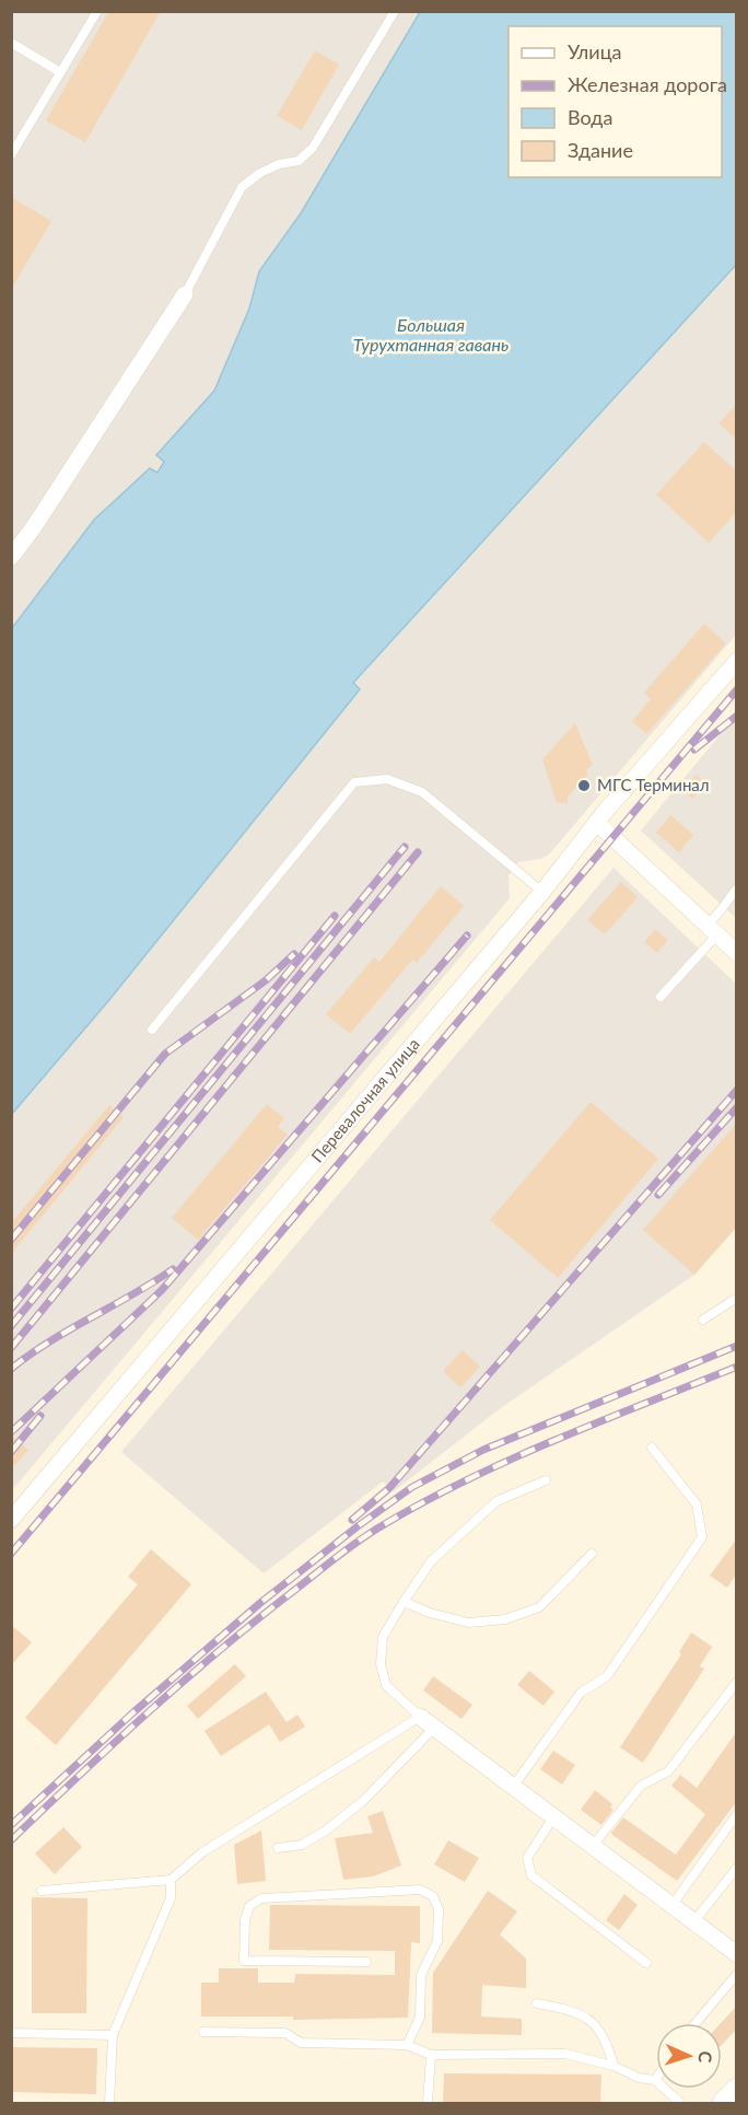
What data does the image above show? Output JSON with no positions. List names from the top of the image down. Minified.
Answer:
{"streets":{"street":["Перевалочная улица"]},"water":["Большая Турухтанная гавань"],"places":["МГС Терминал"],"legend":["Улица","Железная дорога","Вода","Здание"],"north":"right"}
